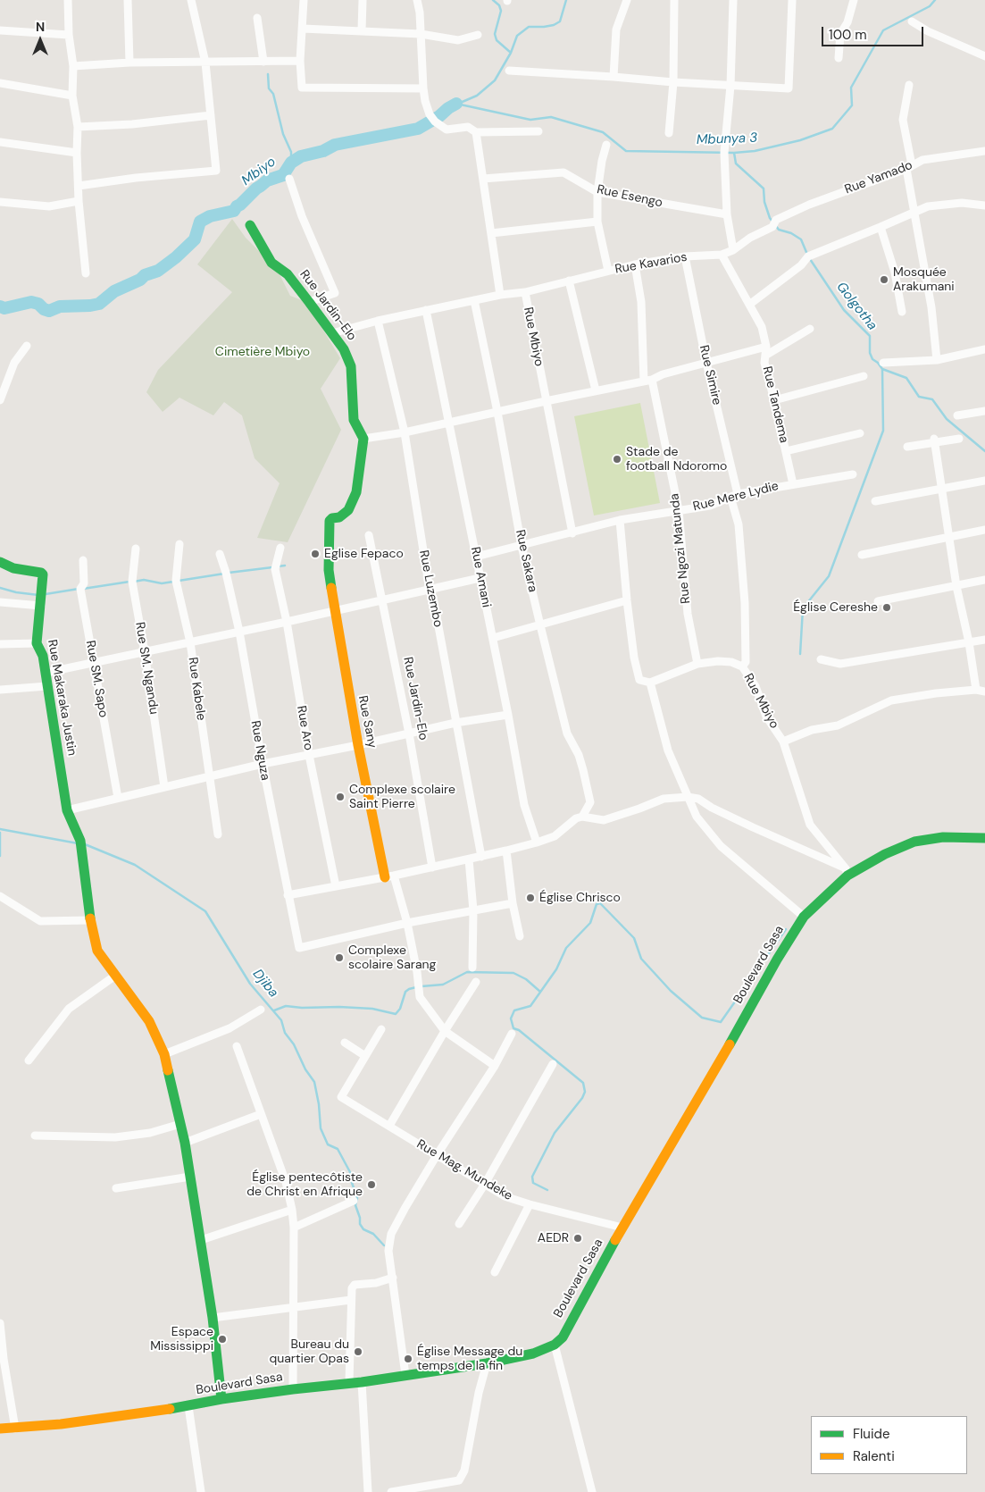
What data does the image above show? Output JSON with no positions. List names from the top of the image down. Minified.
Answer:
{"streets":{"street":["Rue Yamado","Rue Esengo","Rue Kavarios","Rue Jardin-Elo","Rue Mbiyo","Rue Simire","Rue Tandema","Rue Mere Lydie","Rue Ngozi Matunda","Rue Sakara","Rue Amani","Rue Luzembo","Rue SM. Ngandu","Rue SM. Sapo","Rue Kabele","Rue Makaraka Justin","Rue Sany","Rue Aro","Rue Nguza","Boulevard Sasa","Rue Mag. Mundeke"]},"crossings":[["Rue Yamado","Rue Kavarios"],["Rue Kavarios","Rue Mbiyo"],["Rue Kavarios","Rue Simire"],["Rue Kavarios","Rue Tandema"],["Rue Kavarios","Rue Ngozi Matunda"],["Rue Jardin-Elo","Rue Mbiyo"],["Rue Jardin-Elo","Rue Sany"],["Rue Mbiyo","Rue Simire"],["Rue Mbiyo","Rue Mere Lydie"],["Rue Mbiyo","Rue Ngozi Matunda"],["Rue Mbiyo","Rue Sakara"],["Rue Mbiyo","Rue Amani"],["Rue Mbiyo","Rue Luzembo"],["Rue Mbiyo","Boulevard Sasa"],["Rue Simire","Rue Mere Lydie"],["Rue Tandema","Rue Mere Lydie"],["Rue Mere Lydie","Rue Ngozi Matunda"],["Rue Mere Lydie","Rue Sakara"],["Rue Mere Lydie","Rue Amani"],["Rue Makaraka Justin","Boulevard Sasa"],["Rue Sany","Rue Nguza"],["Boulevard Sasa","Rue Mag. Mundeke"]],"water":["Mbunya 3","Mbiyo","Golgotha","Djiba"],"parks":["Cimetière Mbiyo"],"places":["Mosquée Arakumani","Stade de football Ndoromo","Eglise Fepaco","Église Cereshe","Complexe scolaire Saint Pierre","Église Chrisco","Complexe scolaire Sarang","Église pentecôtiste de Christ en Afrique","AEDR","Espace Mississippi","Bureau du quartier Opas","Église Message du temps de la fin"],"legend":["Fluide","Ralenti"],"scale_bar":"100 m","north":"top"}
